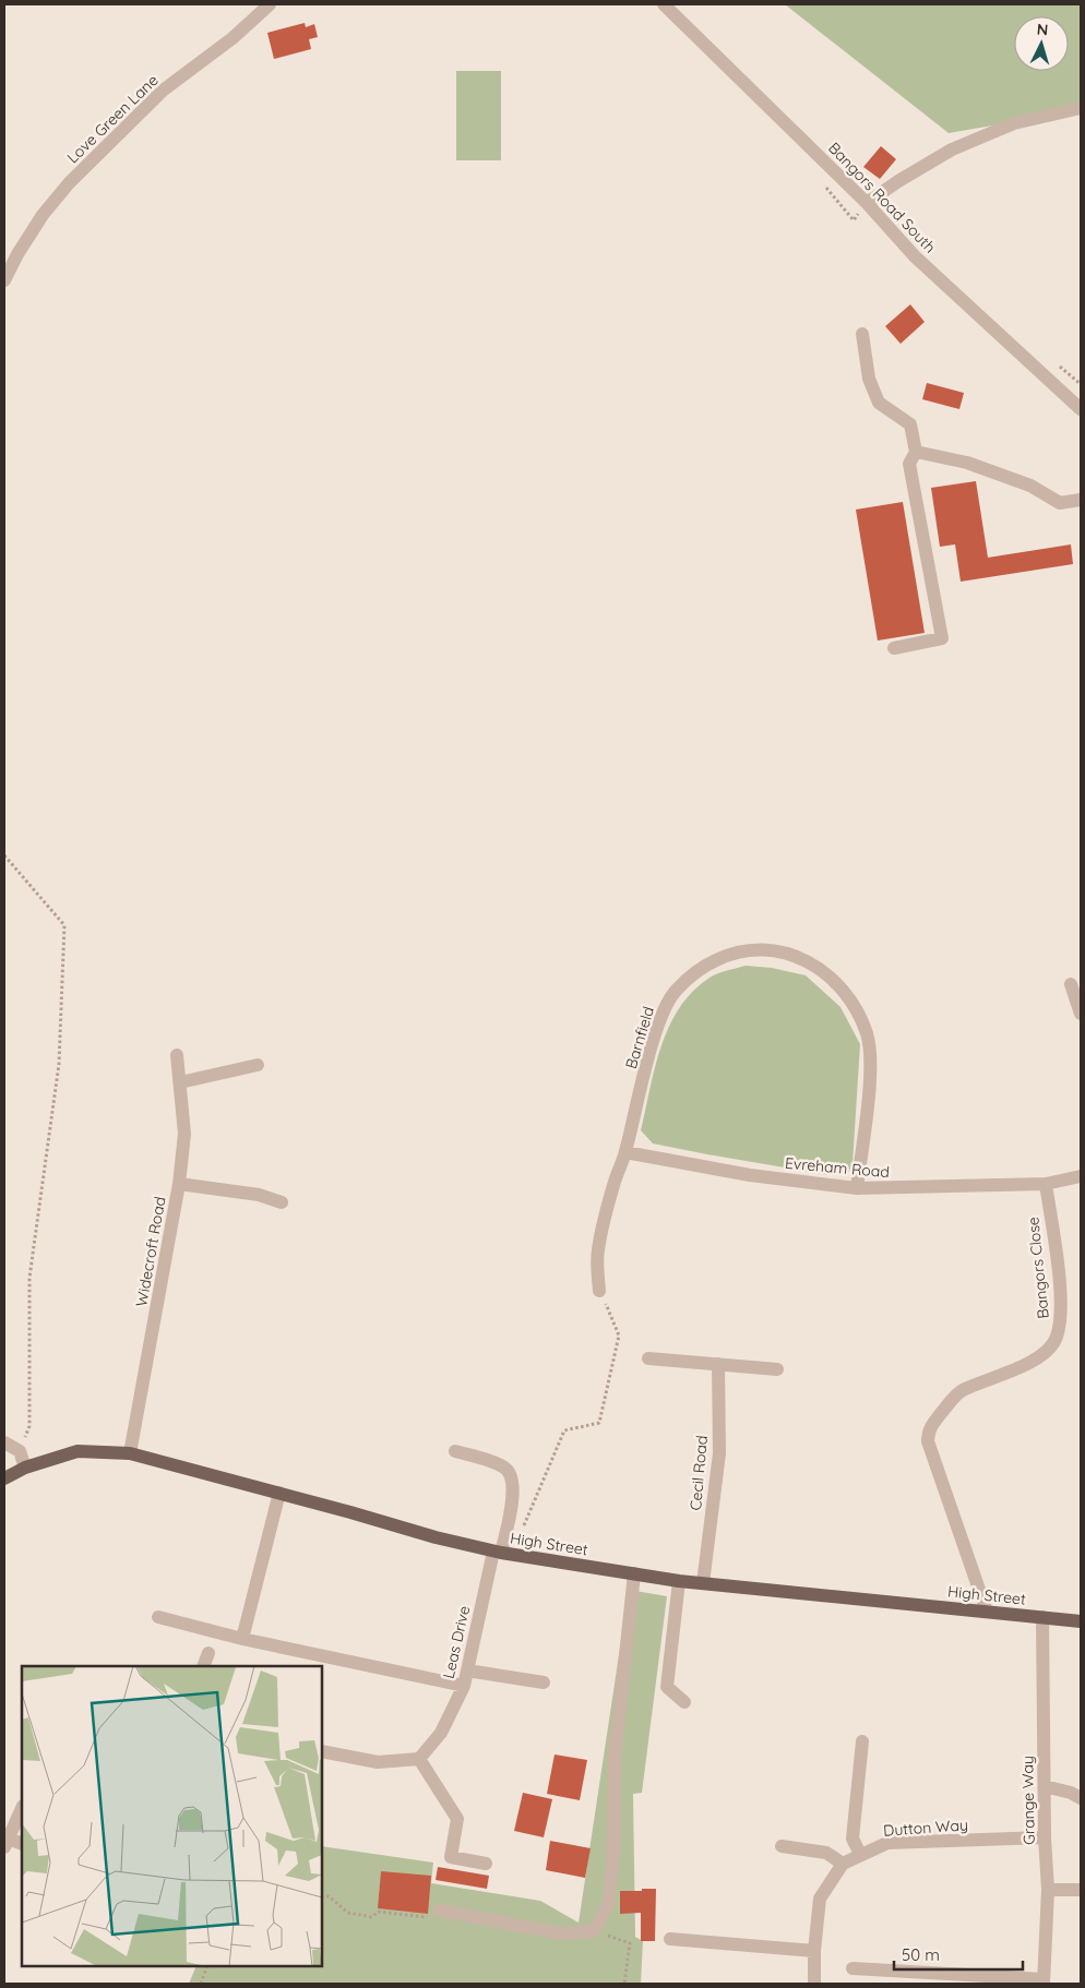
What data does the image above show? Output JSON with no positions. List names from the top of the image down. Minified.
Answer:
{"streets":{"main road":["High Street"],"street":["Love Green Lane","Bangors Road South","Barnfield","Evreham Road","Widecroft Road","Bangors Close","Cecil Road","Leas Drive","Grange Way","Dutton Way"]},"crossings":[["Barnfield","Evreham Road"],["Evreham Road","Bangors Close"],["Widecroft Road","High Street"],["Bangors Close","High Street"],["Cecil Road","High Street"],["High Street","Leas Drive"],["High Street","Grange Way"],["Grange Way","Dutton Way"]],"scale_bar":"50 m","north":"top"}
